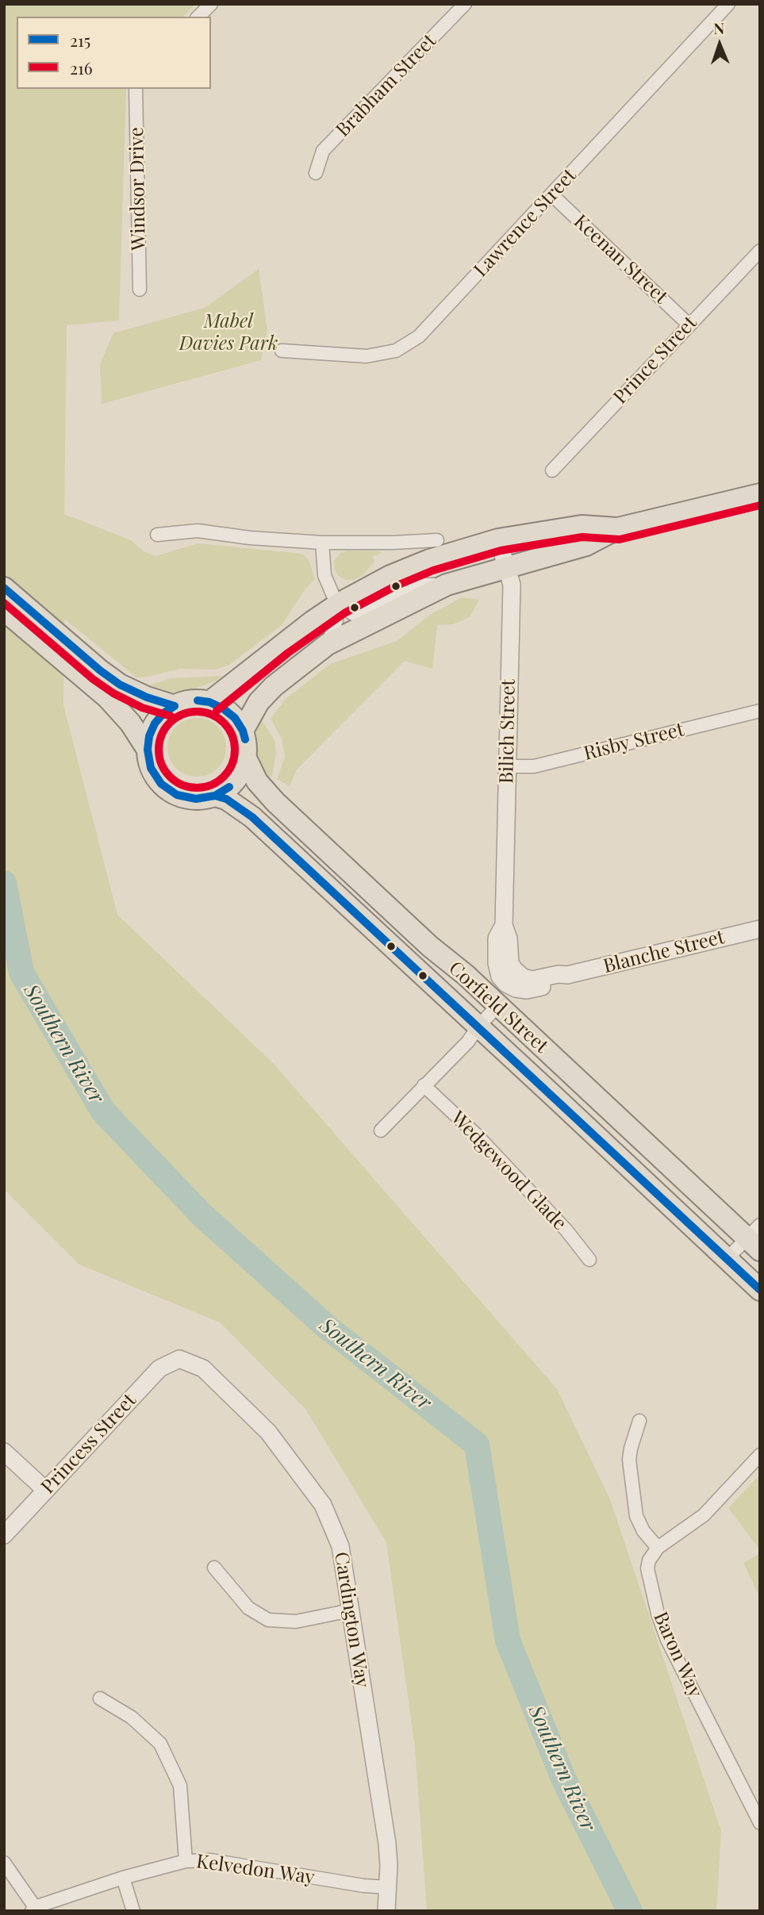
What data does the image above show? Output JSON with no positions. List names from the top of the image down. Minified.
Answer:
{"streets":{"main road":["Corfield Street"],"street":["Brabham Street","Windsor Drive","Lawrence Street","Keenan Street","Prince Street","Bilich Street","Risby Street","Blanche Street","Wedgewood Glade","Princess Street","Cardington Way","Baron Way","Kelvedon Way"]},"crossings":[["Lawrence Street","Keenan Street"],["Keenan Street","Prince Street"],["Bilich Street","Risby Street"],["Bilich Street","Blanche Street"],["Princess Street","Cardington Way"],["Cardington Way","Kelvedon Way"]],"water":["Southern River"],"parks":["Mabel Davies Park"],"lines":["transit line 216","transit line 215"],"legend":["215","216"],"north":"top"}
